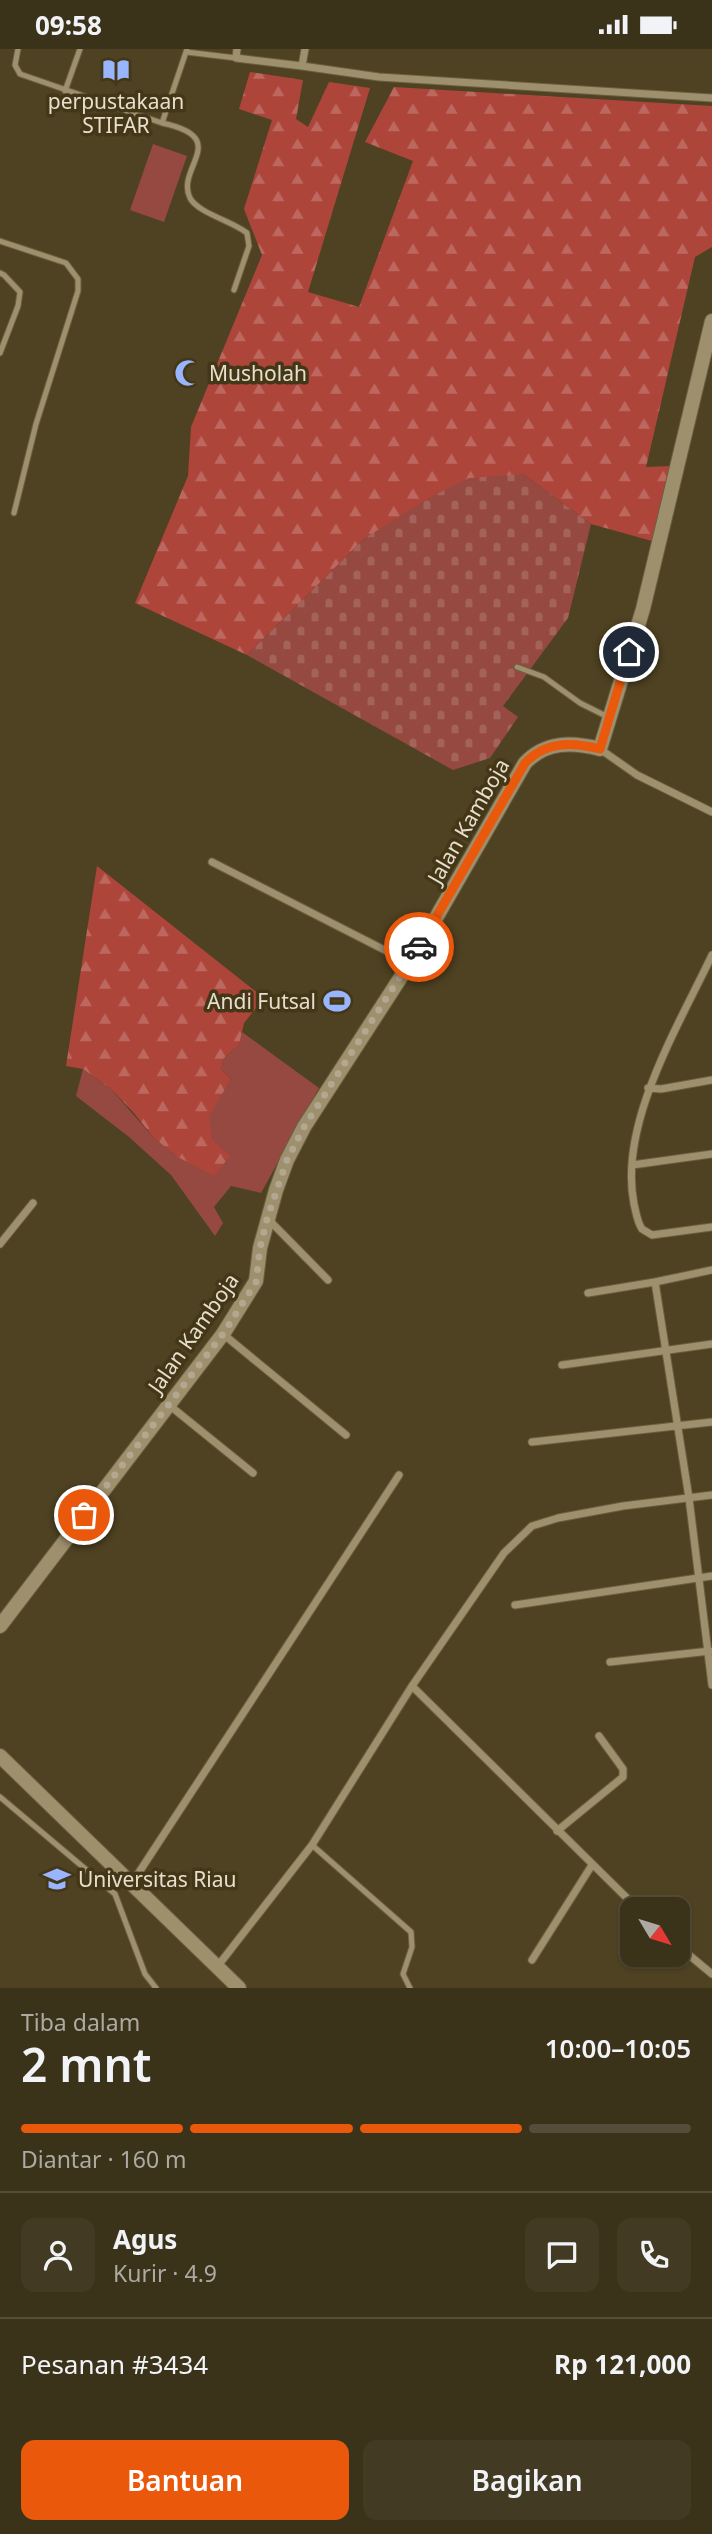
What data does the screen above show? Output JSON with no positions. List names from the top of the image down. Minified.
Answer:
{"streets":{"street":["Jalan Kamboja"]},"places":{"library":["perpustakaan STIFAR"],"mosque":["Musholah"],"sports":["Andi Futsal"],"school or university":["Universitas Riau"]},"north":"bottom right","page":{"status":"09:58","heading":["2 mnt","Tiba dalam","10:00–10:05"],"panel":["Agus","Kurir · 4.9","Pesanan #3434","Rp 121,000"],"bar":"Diantar · 160 m","buttons":["Bantuan","Bagikan"]}}
